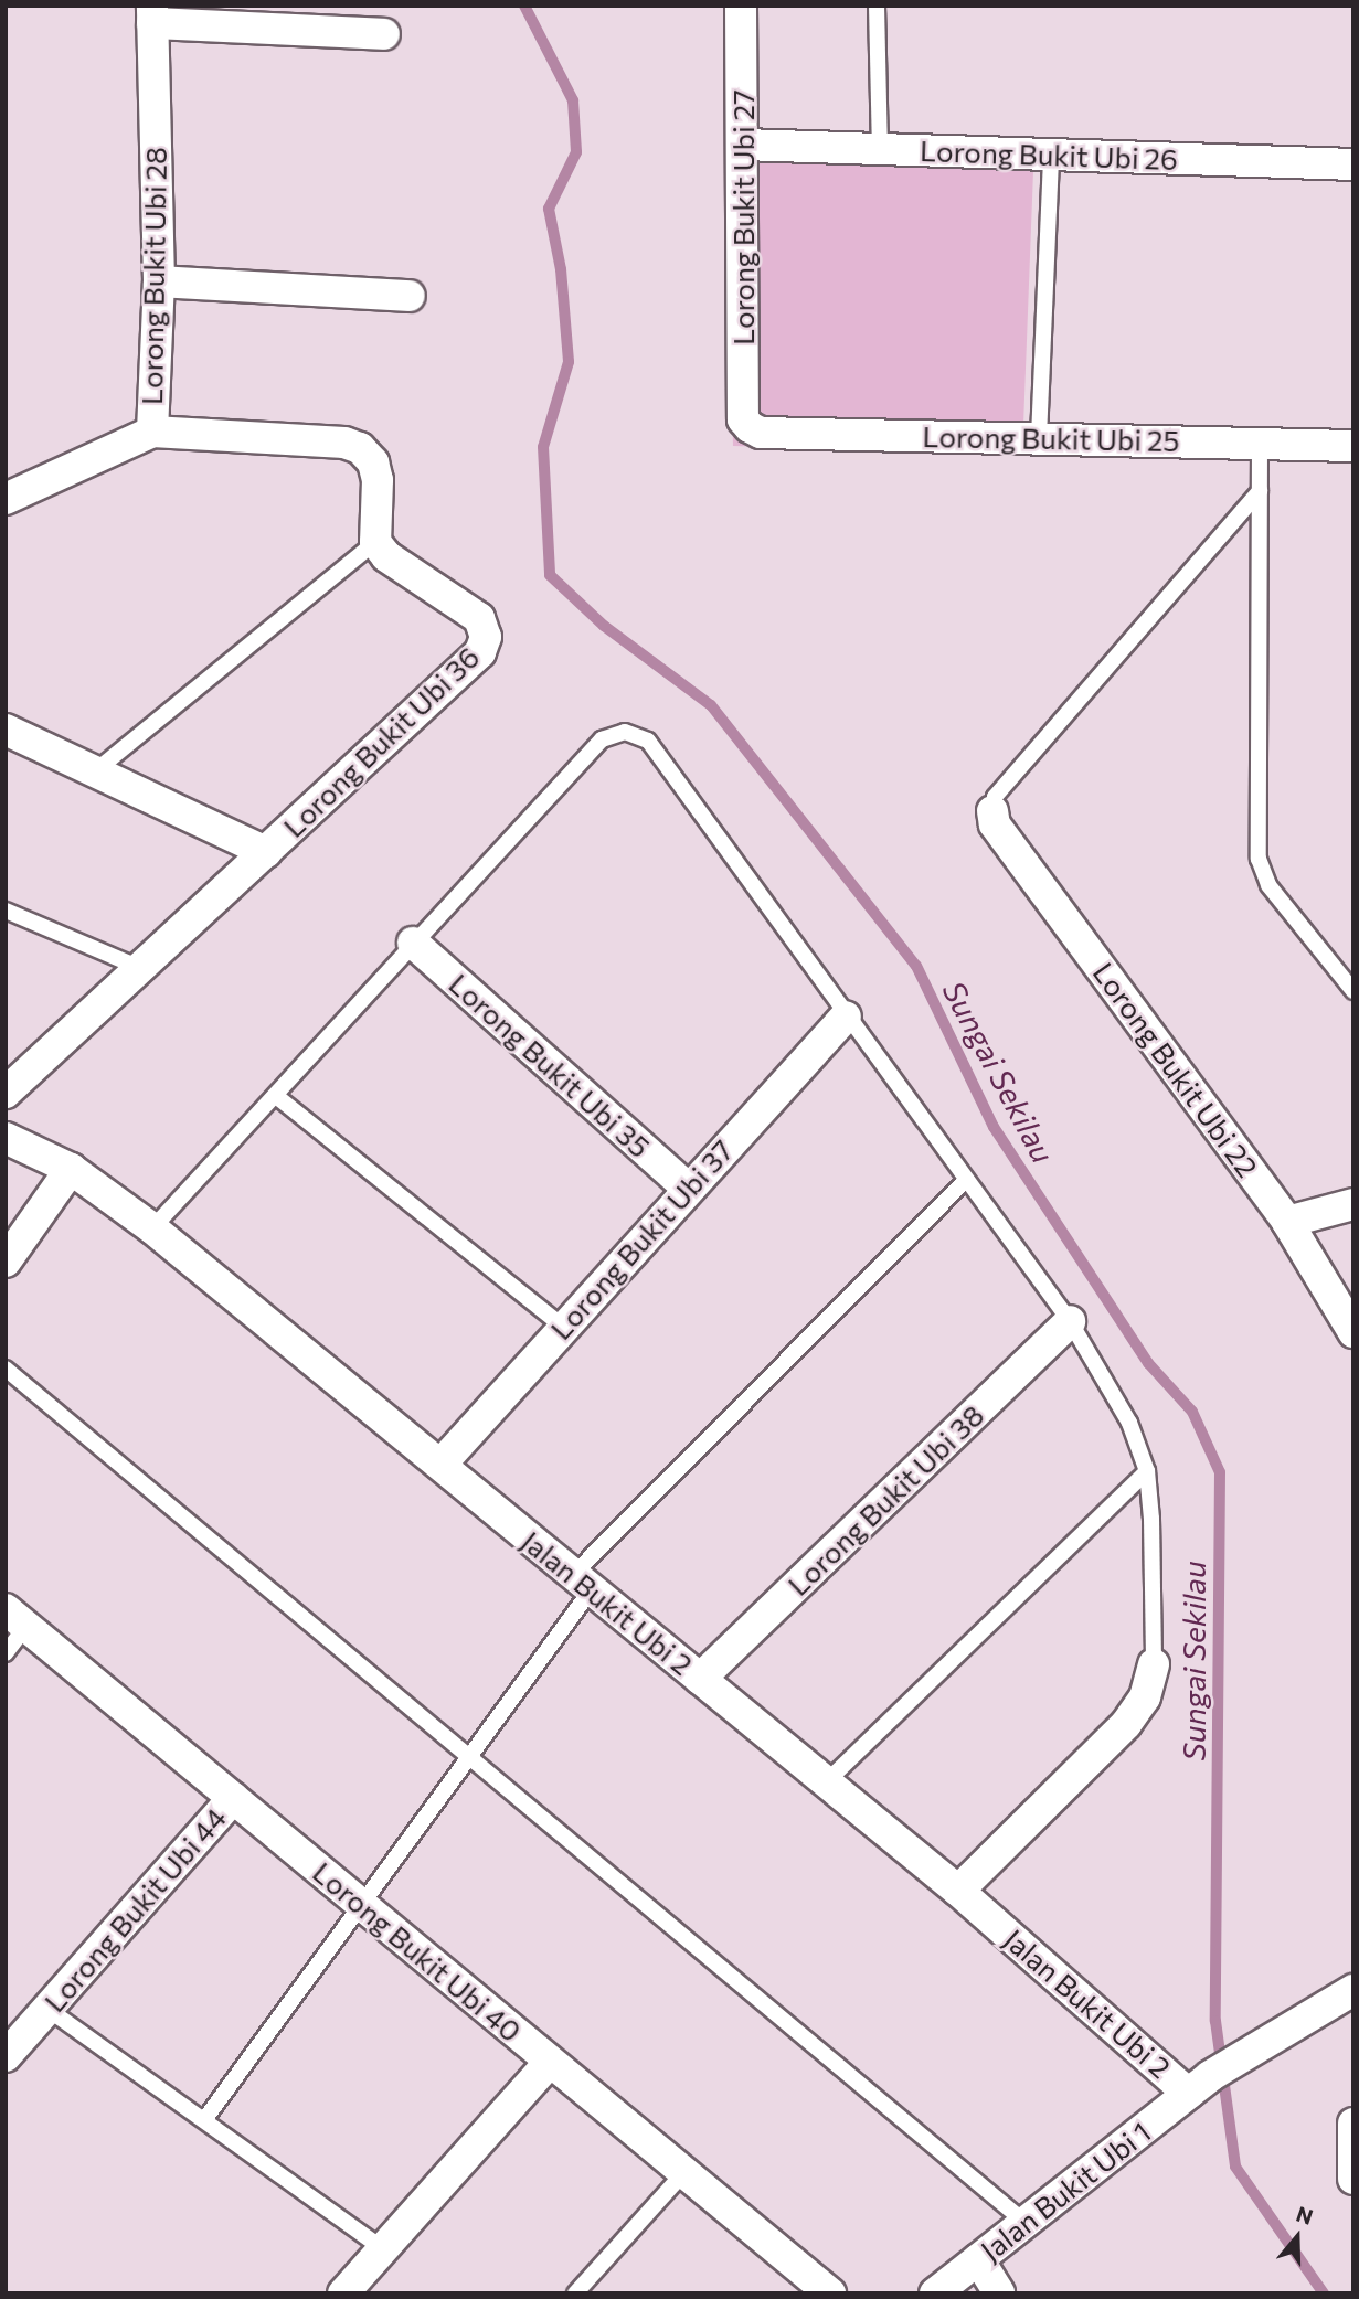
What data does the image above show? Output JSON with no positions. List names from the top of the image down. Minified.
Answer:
{"streets":{"street":["Lorong Bukit Ubi 26","Lorong Bukit Ubi 27","Lorong Bukit Ubi 28","Lorong Bukit Ubi 25","Lorong Bukit Ubi 36","Lorong Bukit Ubi 35","Lorong Bukit Ubi 22","Lorong Bukit Ubi 37","Lorong Bukit Ubi 38","Jalan Bukit Ubi 2","Lorong Bukit Ubi 44","Lorong Bukit Ubi 40","Jalan Bukit Ubi 1"]},"crossings":[["Lorong Bukit Ubi 26","Lorong Bukit Ubi 27"],["Lorong Bukit Ubi 27","Lorong Bukit Ubi 25"],["Lorong Bukit Ubi 35","Lorong Bukit Ubi 37"],["Lorong Bukit Ubi 37","Jalan Bukit Ubi 2"],["Lorong Bukit Ubi 38","Jalan Bukit Ubi 2"],["Jalan Bukit Ubi 2","Jalan Bukit Ubi 1"],["Lorong Bukit Ubi 44","Lorong Bukit Ubi 40"]],"water":["Sungai Sekilau"],"north":"top"}
